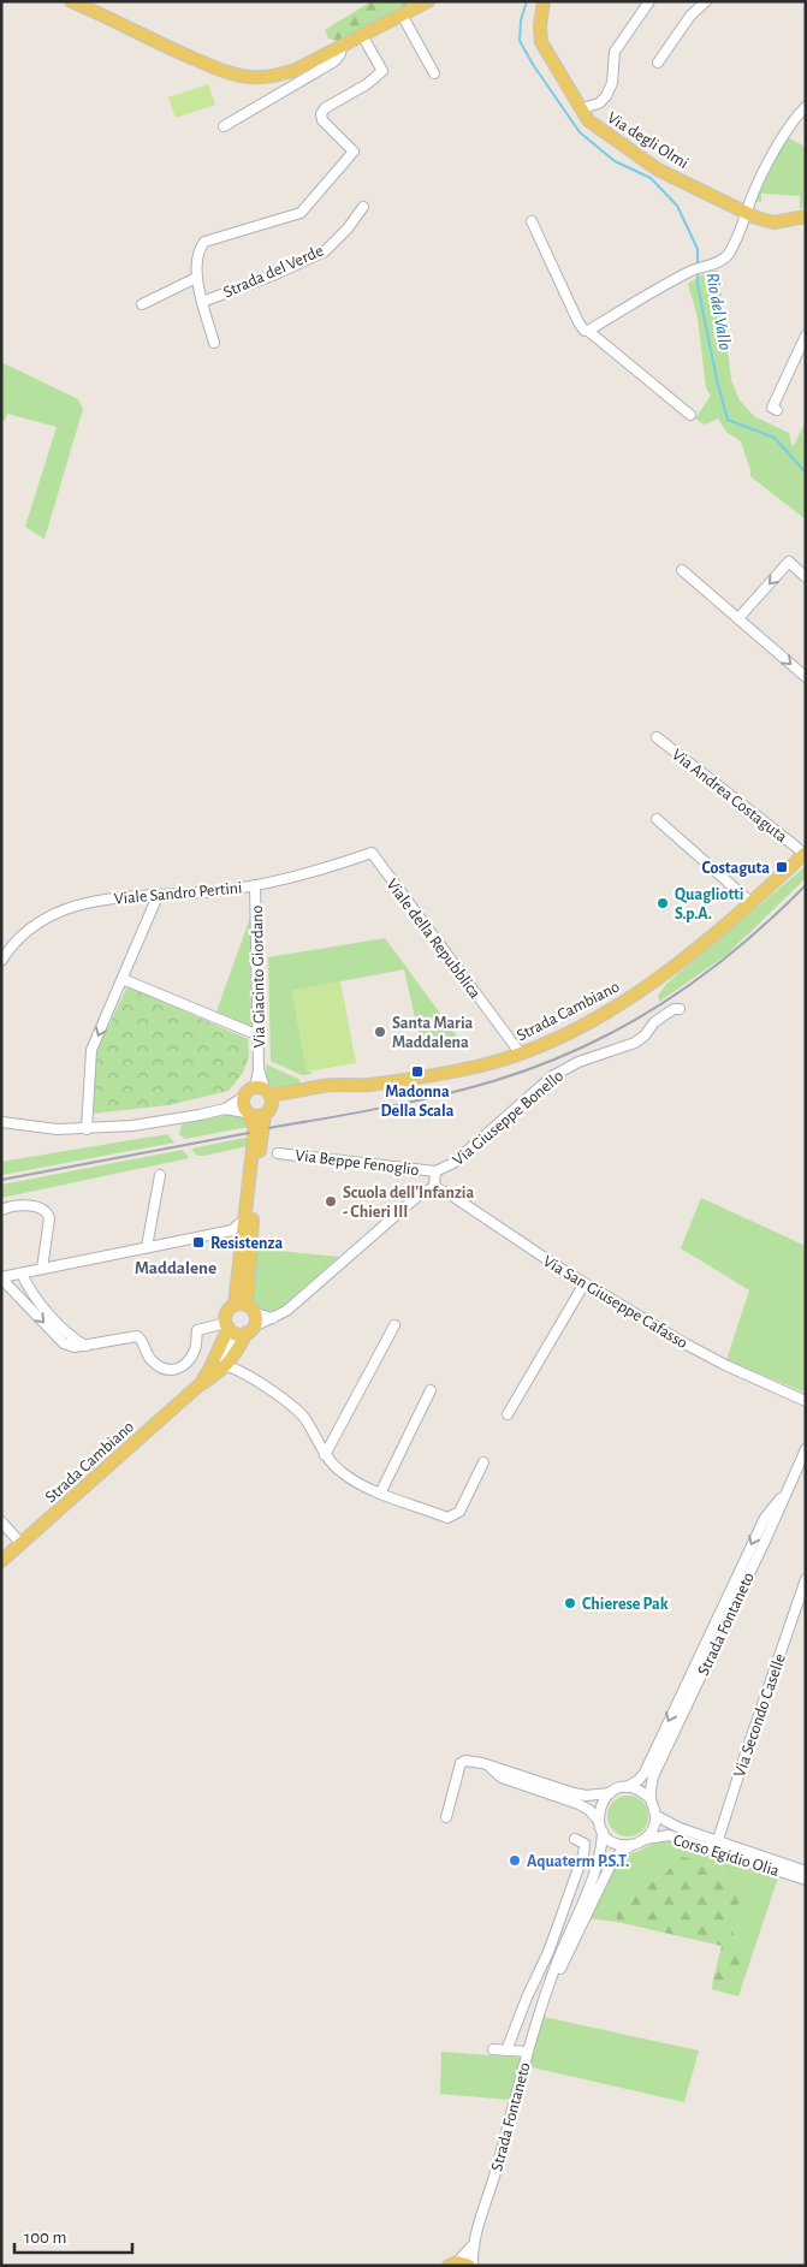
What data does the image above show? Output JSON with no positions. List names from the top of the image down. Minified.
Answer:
{"streets":{"main road":["Via degli Olmi","Strada Cambiano"],"street":["Strada del Verde","Via Andrea Costaguta","Viale Sandro Pertini","Viale della Repubblica","Via Giacinto Giordano","Via Giuseppe Bonello","Via Beppe Fenoglio","Via San Giuseppe Cafasso","Strada Fontaneto","Via Secondo Caselle","Corso Egidio Olia"]},"crossings":[["Via Andrea Costaguta","Strada Cambiano"],["Viale Sandro Pertini","Viale della Repubblica"],["Viale Sandro Pertini","Via Giacinto Giordano"],["Viale della Repubblica","Strada Cambiano"],["Via Giacinto Giordano","Strada Cambiano"],["Via Giuseppe Bonello","Via Beppe Fenoglio"],["Via Giuseppe Bonello","Via San Giuseppe Cafasso"],["Strada Fontaneto","Corso Egidio Olia"],["Via Secondo Caselle","Corso Egidio Olia"]],"districts":["Maddalene"],"water":["Rio del Vallo"],"places":{"transit":["Costaguta","Madonna Della Scala","Resistenza"],"other":["Quagliotti S.p.A.","Santa Maria Maddalena","Scuola dell'Infanzia - Chieri III","Chierese Pak","Aquaterm P.S.T."]},"scale_bar":"100 m"}
